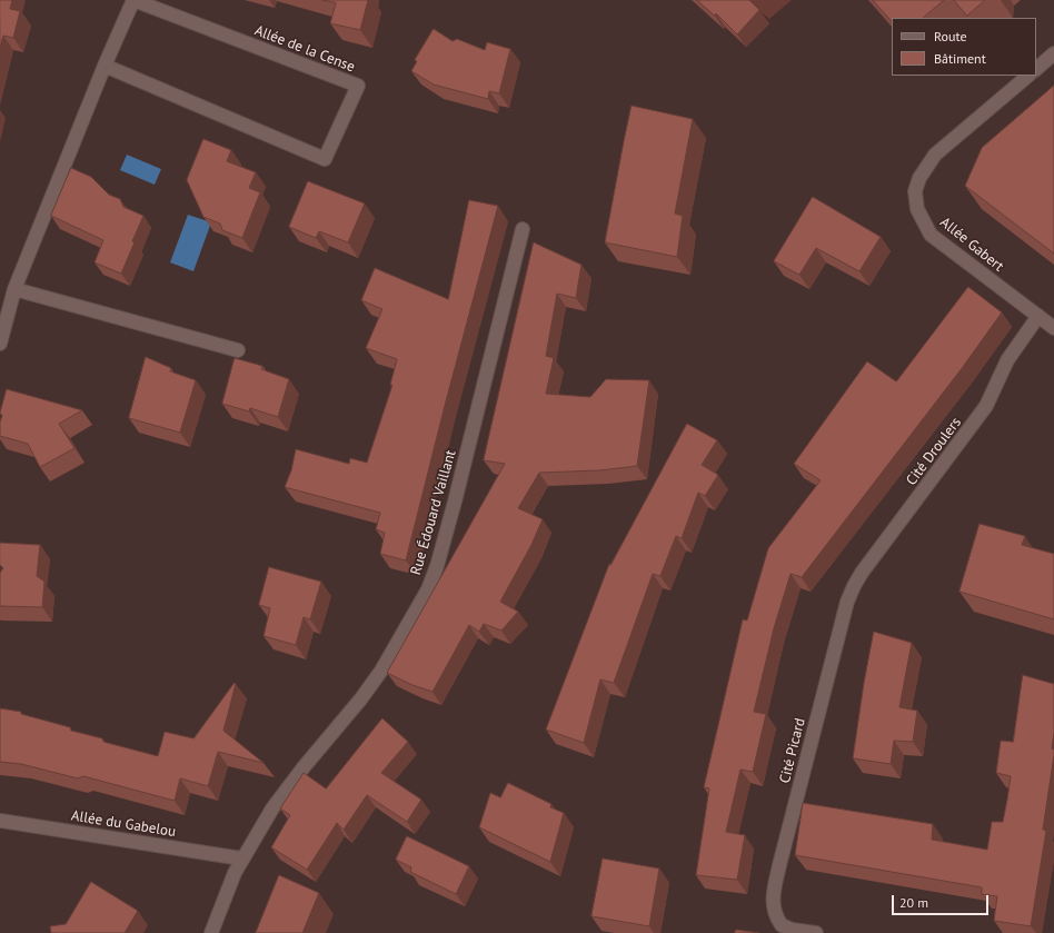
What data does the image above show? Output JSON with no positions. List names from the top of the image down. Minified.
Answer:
{"streets":{"street":["Allée de la Cense","Allée Gabert","Cité Droulers","Rue Édouard Vaillant","Cité Picard","Allée du Gabelou"]},"crossings":[["Allée Gabert","Cité Droulers"],["Cité Droulers","Cité Picard"],["Rue Édouard Vaillant","Allée du Gabelou"]],"legend":["Route","Bâtiment"],"scale_bar":"20 m"}
